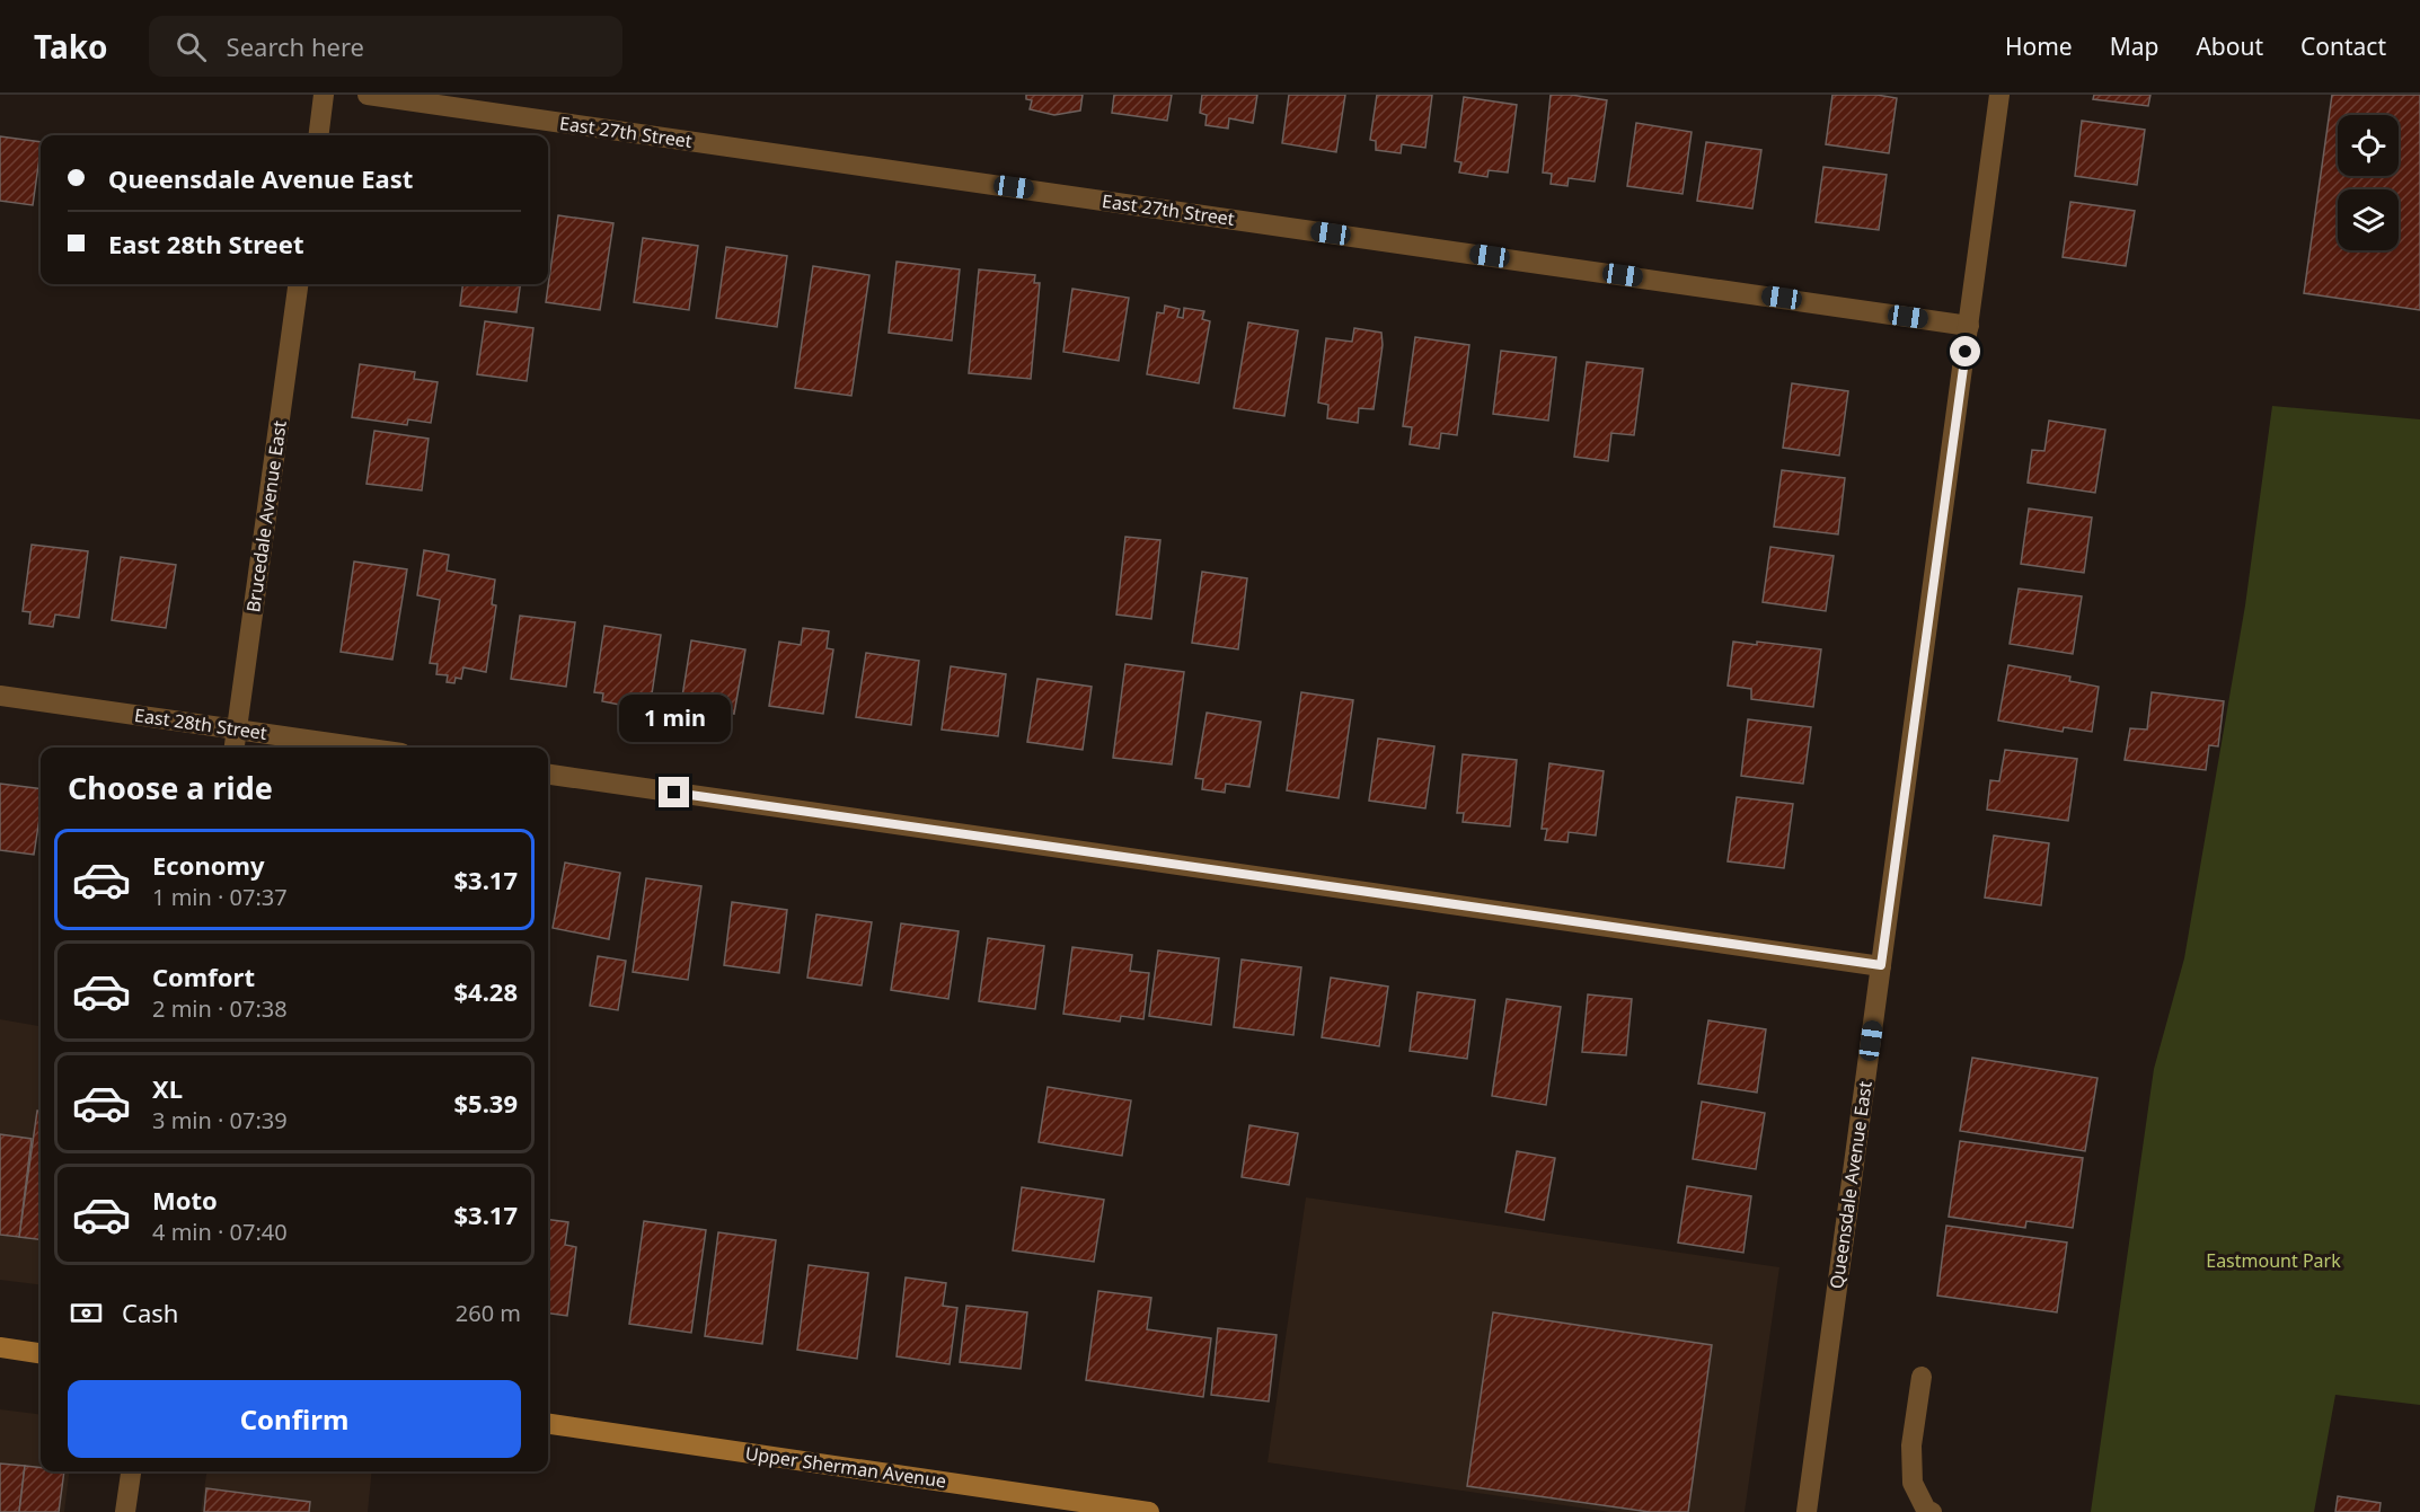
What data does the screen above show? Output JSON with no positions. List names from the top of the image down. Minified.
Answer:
{"streets":{"main road":["Upper Sherman Avenue"],"street":["East 27th Street","Brucedale Avenue East","East 28th Street","Queensdale Avenue East"]},"crossings":[["East 27th Street","Queensdale Avenue East"],["Brucedale Avenue East","East 28th Street"]],"parks":["Eastmount Park"],"page":{"header":"Tako","search":"Search here","nav":["Home","Map","About","Contact"],"banner":["Queensdale Avenue East","East 28th Street"],"bubble":"1 min","heading":"Choose a ride","list":[{"name":"Economy","note":"1 min · 07:37","value":"$3.17"},{"name":"Comfort","note":"2 min · 07:38","value":"$4.28"},{"name":"XL","note":"3 min · 07:39","value":"$5.39"},{"name":"Moto","note":"4 min · 07:40","value":"$3.17"}],"pay":["Cash","260 m"],"buttons":"Confirm"}}
